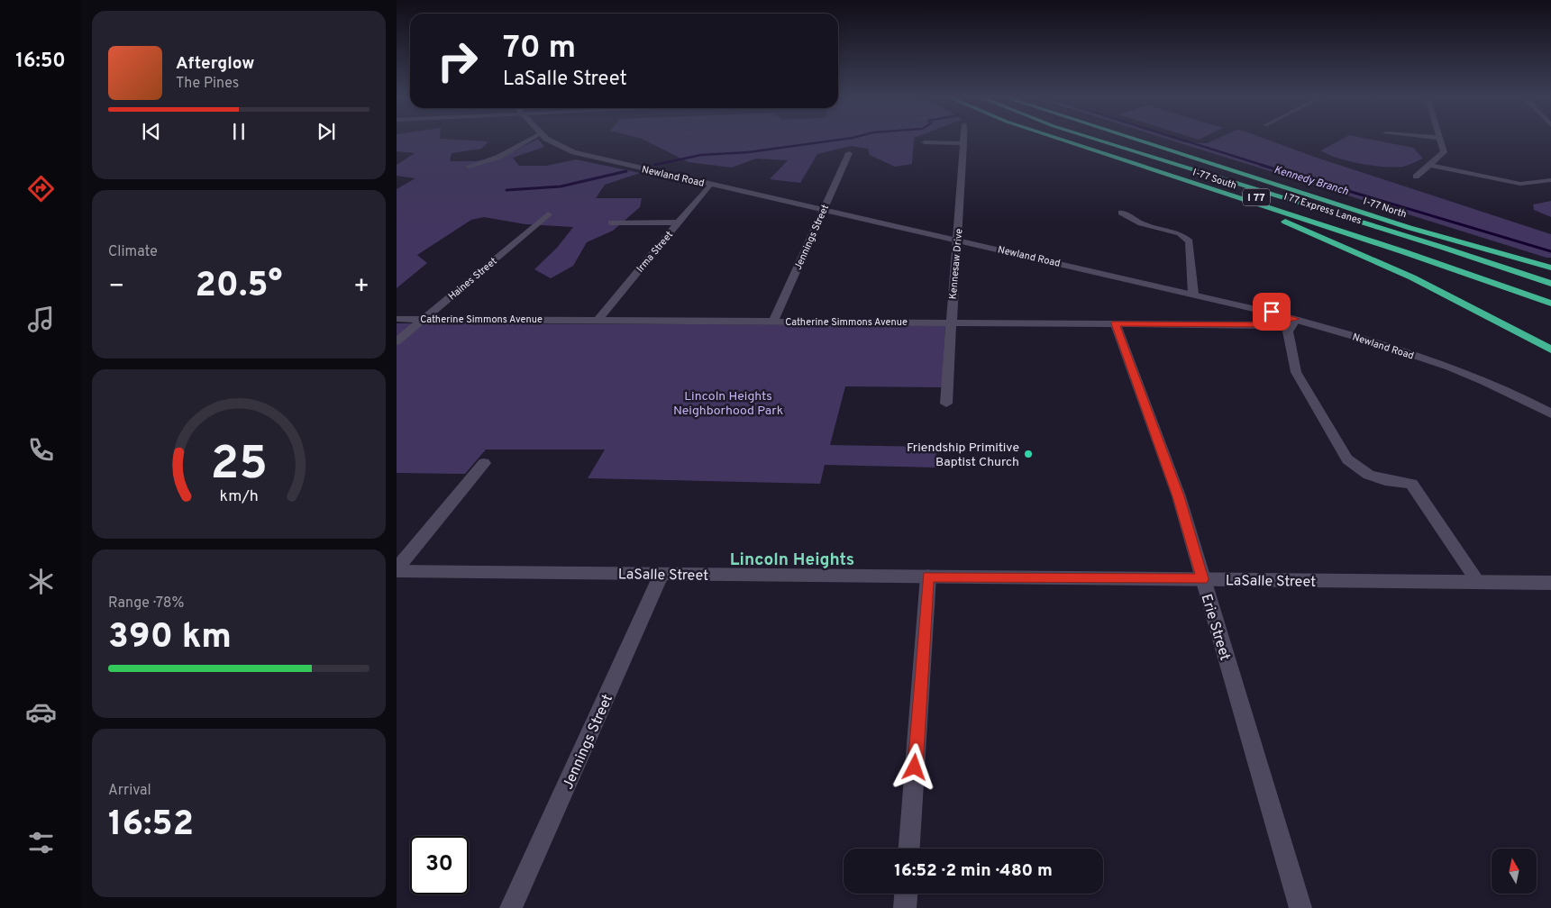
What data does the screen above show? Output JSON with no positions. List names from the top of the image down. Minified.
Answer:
{"streets":{"highway":["I-77 South","I 77","I-77 North","I 77 Express Lanes"],"street":["Newland Road","Jennings Street","Irma Street","Kennesaw Drive","Haines Street","Catherine Simmons Avenue","LaSalle Street","Erie Street"]},"crossings":[["Newland Road","Jennings Street"],["Newland Road","Irma Street"],["Newland Road","Kennesaw Drive"],["Newland Road","Catherine Simmons Avenue"],["Jennings Street","Catherine Simmons Avenue"],["Jennings Street","LaSalle Street"],["Irma Street","Catherine Simmons Avenue"],["Kennesaw Drive","Catherine Simmons Avenue"],["Haines Street","Catherine Simmons Avenue"],["Catherine Simmons Avenue","Erie Street"],["LaSalle Street","Erie Street"]],"districts":["Lincoln Heights"],"water":["Kennedy Branch"],"parks":["Lincoln Heights Neighborhood Park"],"places":["Friendship Primitive Baptist Church"],"north":"top","page":{"tabs":"16:50","turn":["70 m","LaSalle Street"],"song":["Afterglow","The Pines"],"tile":["Climate",["Range · 78%","390 km"],["Arrival","16:52"]],"heat":["−","20.5°","+"],"limit":"30","trip":"16:52 · 2 min · 480 m","gauge":["25","km/h"]}}
